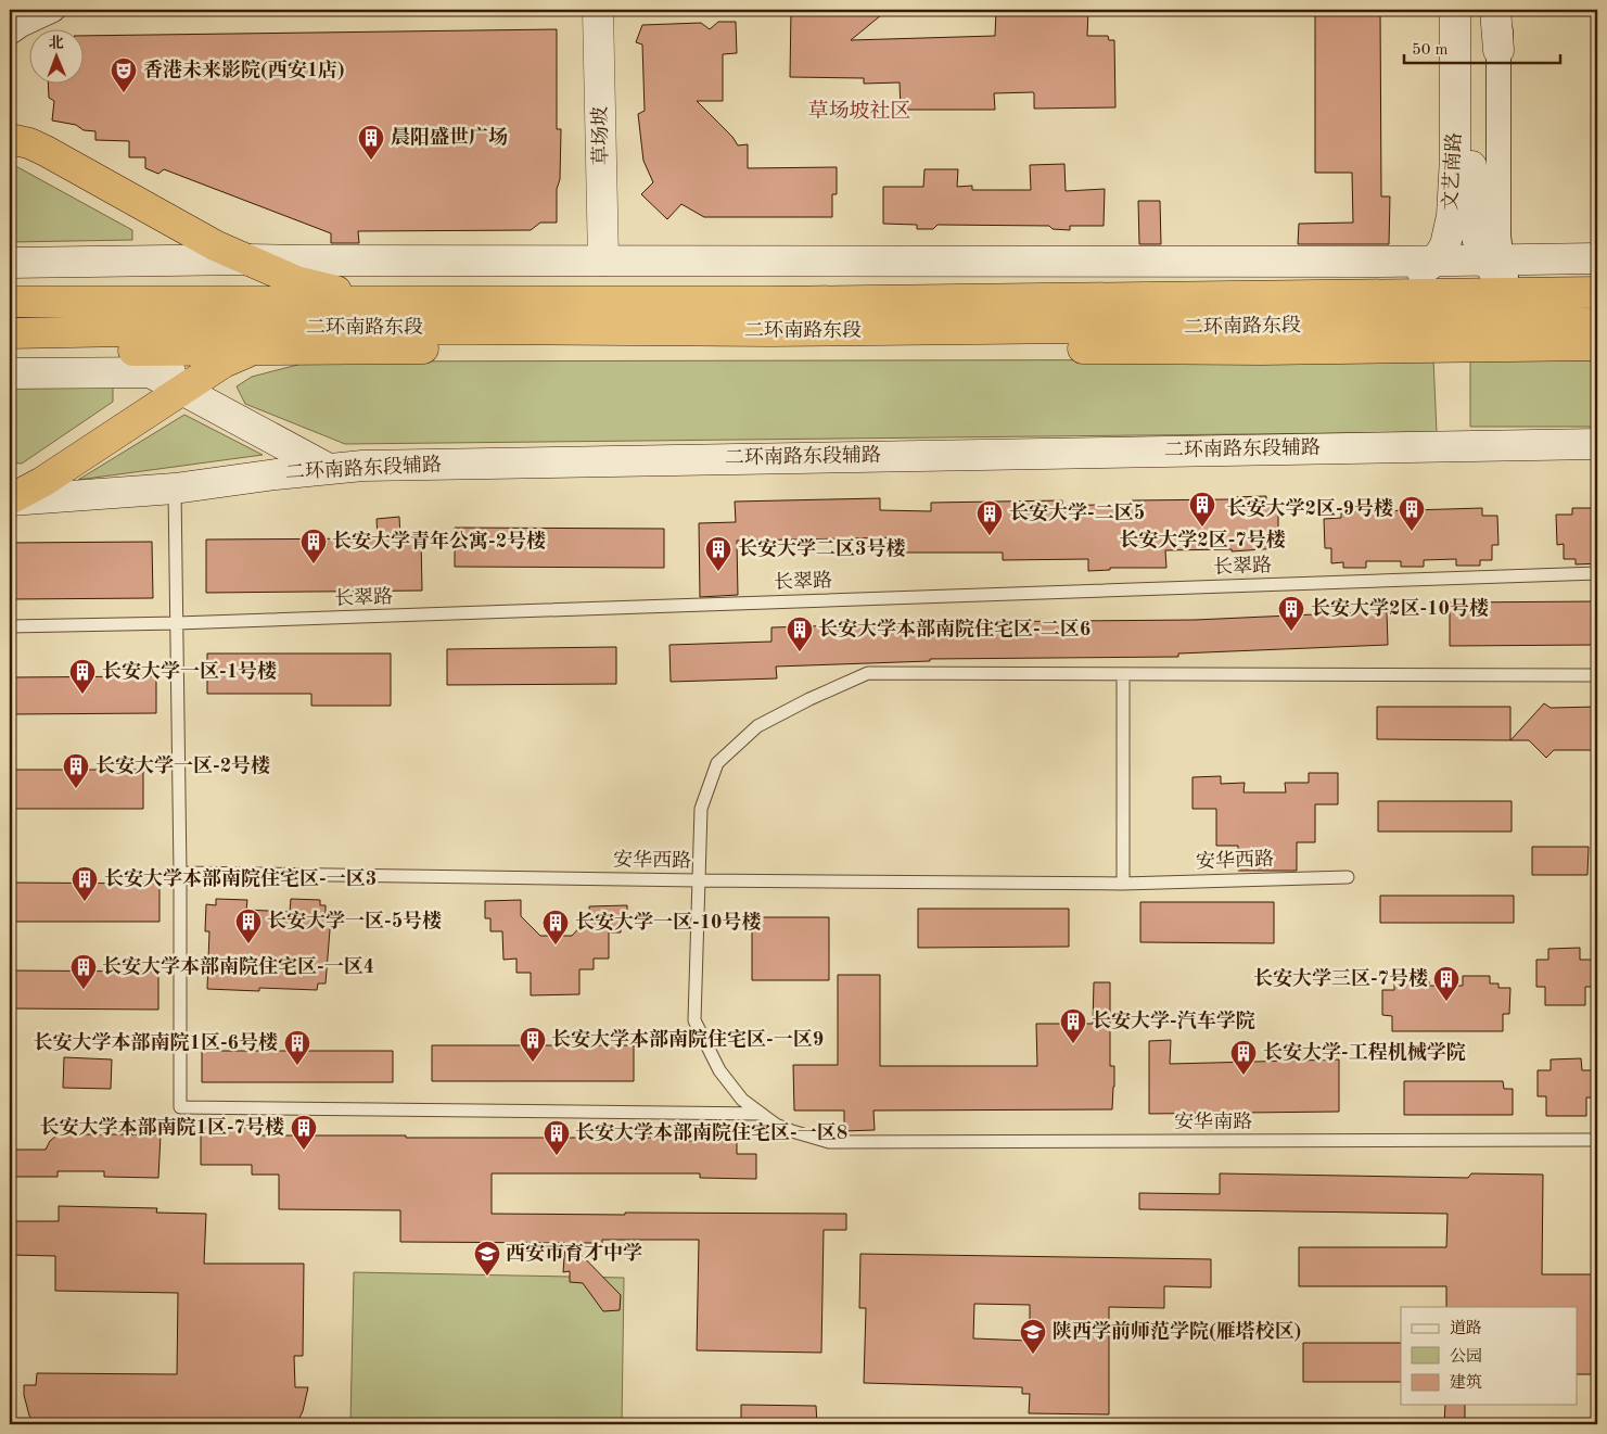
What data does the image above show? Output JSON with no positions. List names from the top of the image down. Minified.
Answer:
{"streets":{"highway":["二环南路东段"],"main road":["草场坡","文艺南路","二环南路东段辅路"],"lane":["长翠路","安华西路","安华南路"]},"crossings":[["文艺南路","二环南路东段"],["安华西路","安华南路"]],"districts":["草场坡社区"],"places":{"theatre":["香港未来影院(西安1店)"],"building":["晨阳盛世广场","长安大学2区-7号楼","长安大学2区-9号楼","长安大学-二区5","长安大学青年公寓-2号楼","长安大学二区3号楼","长安大学2区-10号楼","长安大学本部南院住宅区-二区6","长安大学一区-1号楼","长安大学一区-2号楼","长安大学本部南院住宅区-一区3","长安大学一区-5号楼","长安大学一区-10号楼","长安大学本部南院住宅区-一区4","长安大学三区-7号楼","长安大学-汽车学院","长安大学本部南院住宅区-一区9","长安大学本部南院1区-6号楼","长安大学-工程机械学院","长安大学本部南院1区-7号楼","长安大学本部南院住宅区-一区8"],"school or university":["西安市育才中学","陕西学前师范学院(雁塔校区)"]},"legend":["道路","公园","建筑"],"scale_bar":"50 m","north":"top"}
